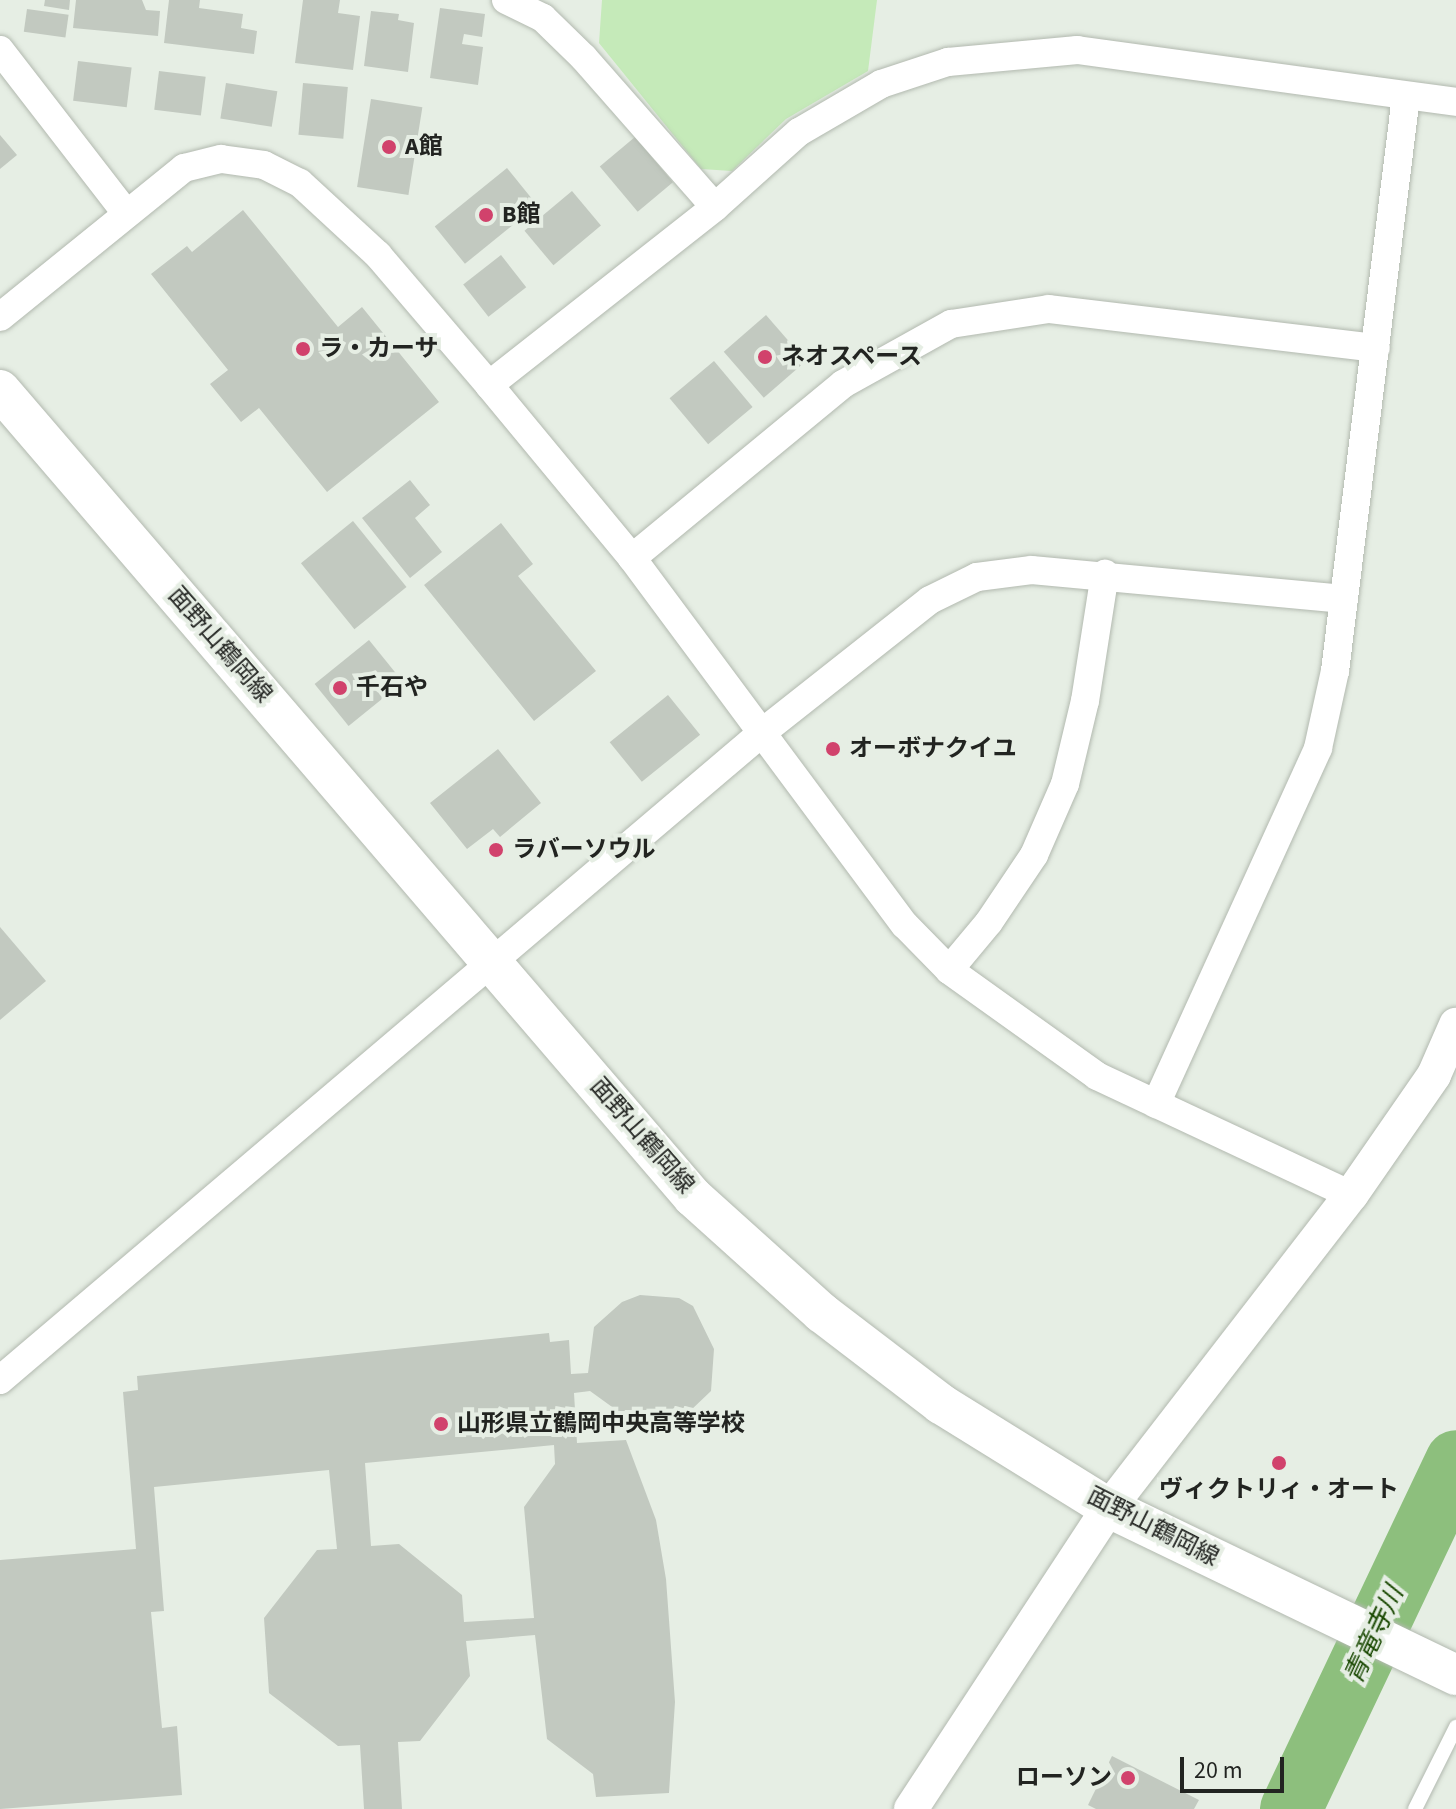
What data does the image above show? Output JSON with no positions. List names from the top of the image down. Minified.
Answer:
{"streets":{"main road":["面野山鶴岡線"]},"water":["青竜寺川"],"places":["A館","B館","ラ・カーサ","ネオスペース","千石や","オーボナクイユ","ラバーソウル","山形県立鶴岡中央高等学校","ヴィクトリィ・オート","ローソン"],"scale_bar":"20 m"}
